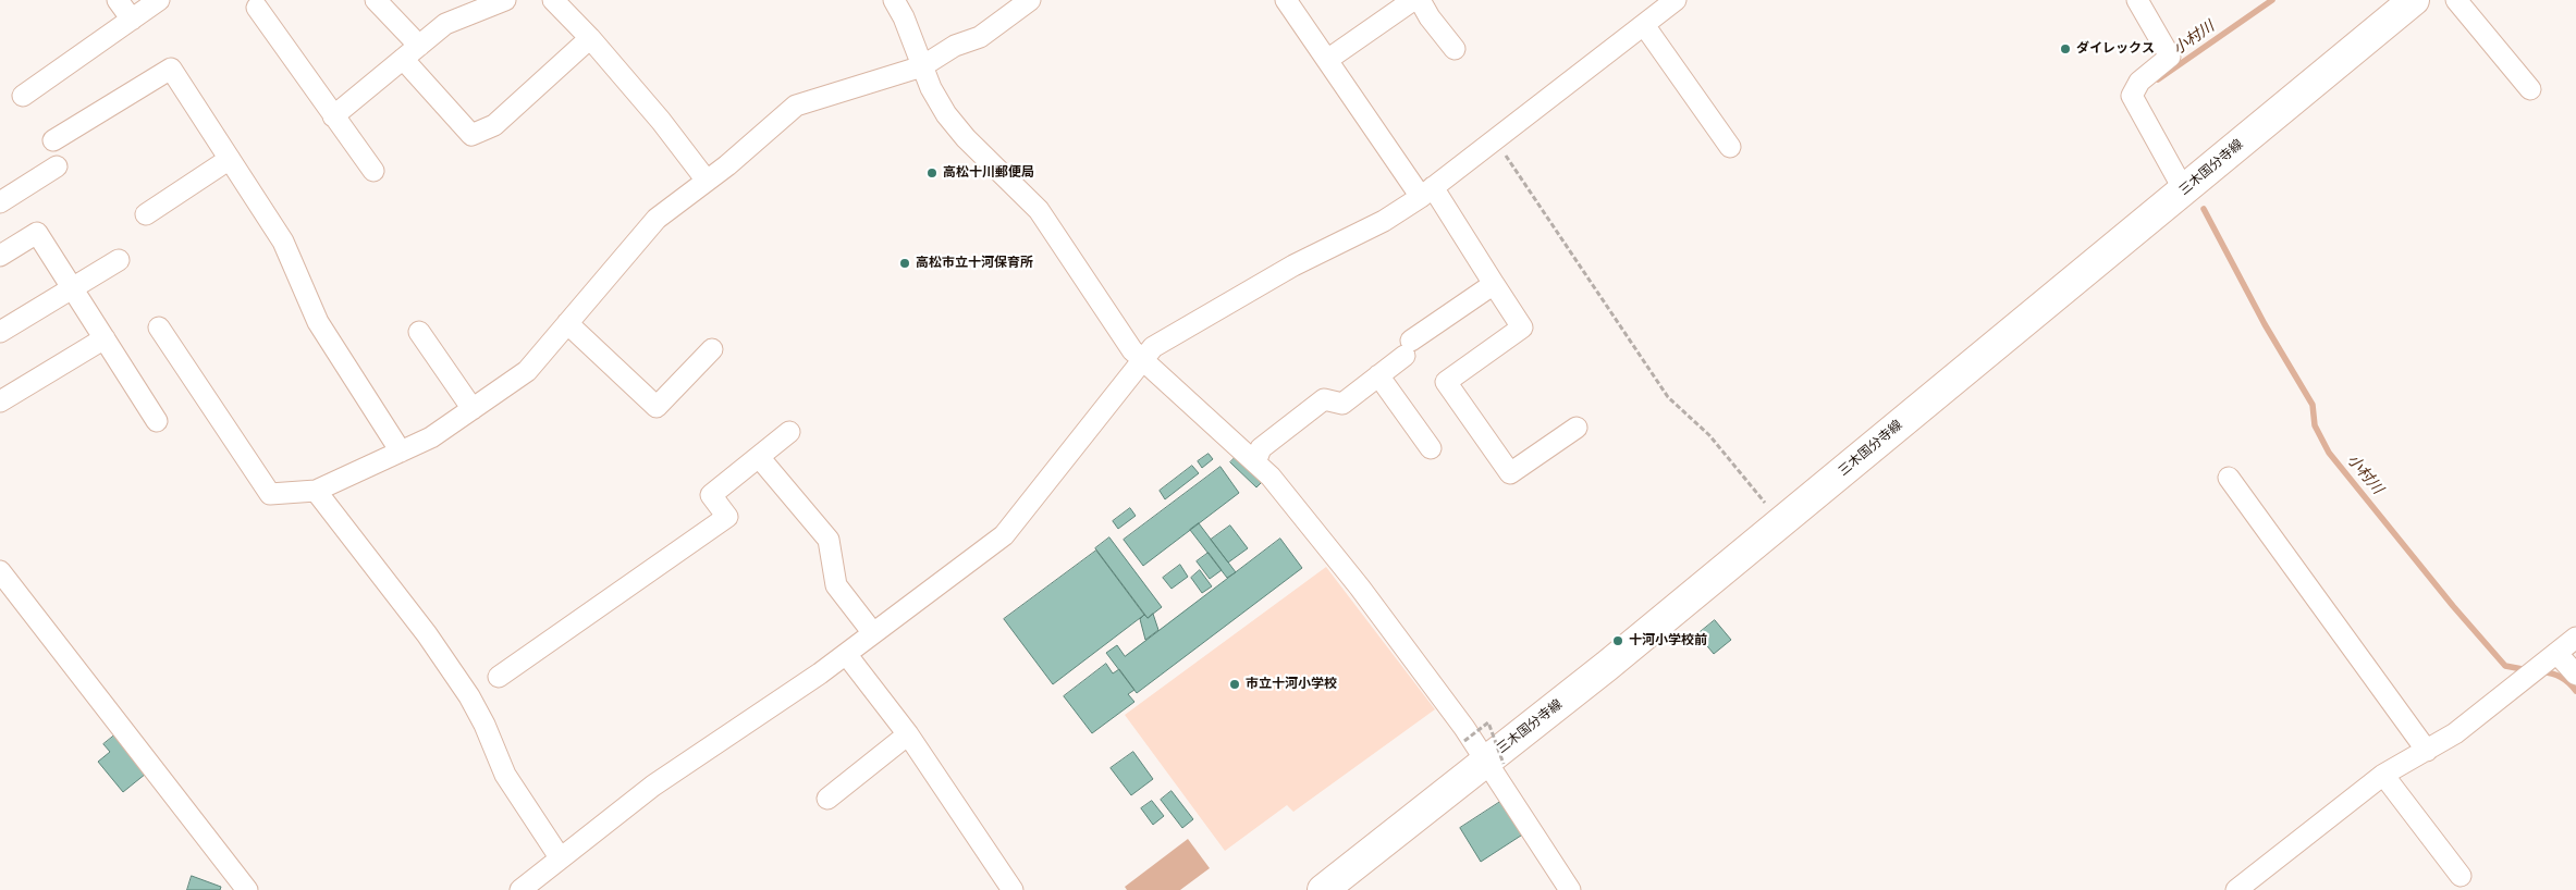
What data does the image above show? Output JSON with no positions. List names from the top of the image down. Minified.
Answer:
{"streets":{"main road":["三木国分寺線"]},"water":["小村川"],"places":["ダイレックス","高松十川郵便局","高松市立十河保育所","十河小学校前","市立十河小学校"]}
